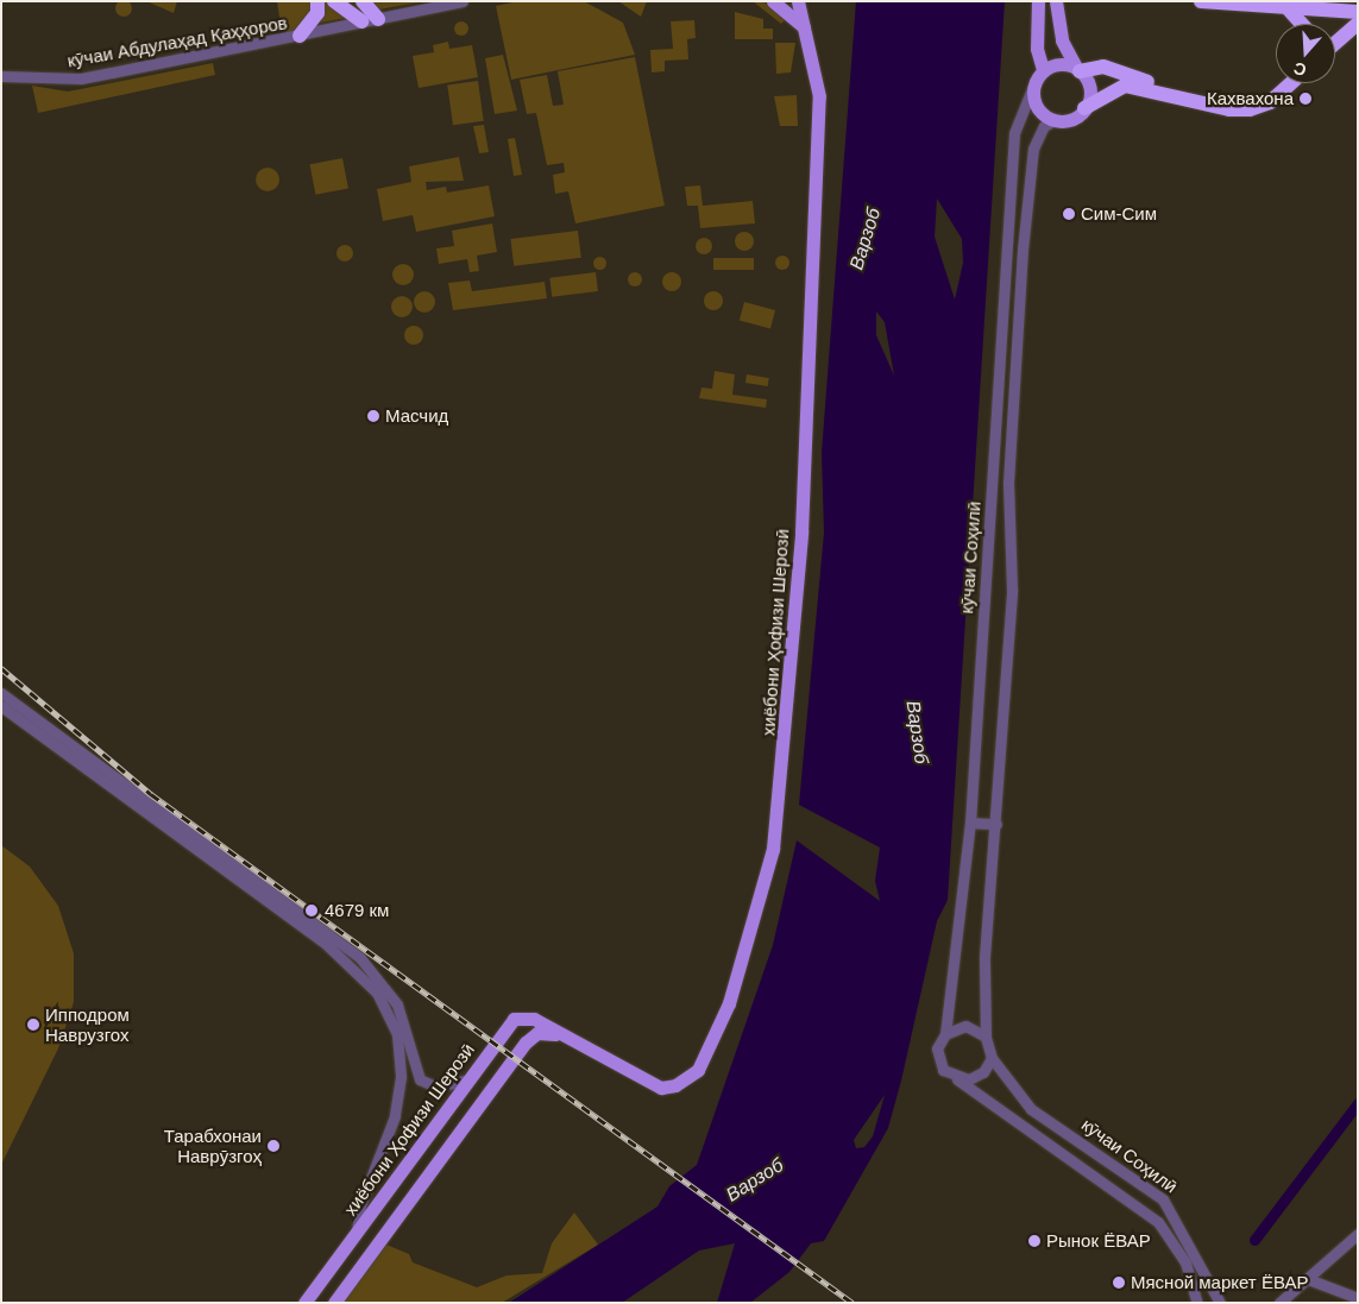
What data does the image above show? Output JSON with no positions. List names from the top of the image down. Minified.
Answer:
{"streets":{"main road":["хиёбони Ҳофизи Шерозӣ"],"street":["кӯчаи Абдулаҳад Қаҳҳоров","кӯчаи Соҳилӣ"]},"water":["Варзоб"],"places":["Кахвахона","Сим-Сим","Масчид","4679 км","Ипподром Наврузгох","Тарабхонаи Наврӯзгоҳ","Рынок ЁВАР","Мясной маркет ЁВАР"],"north":"bottom"}
